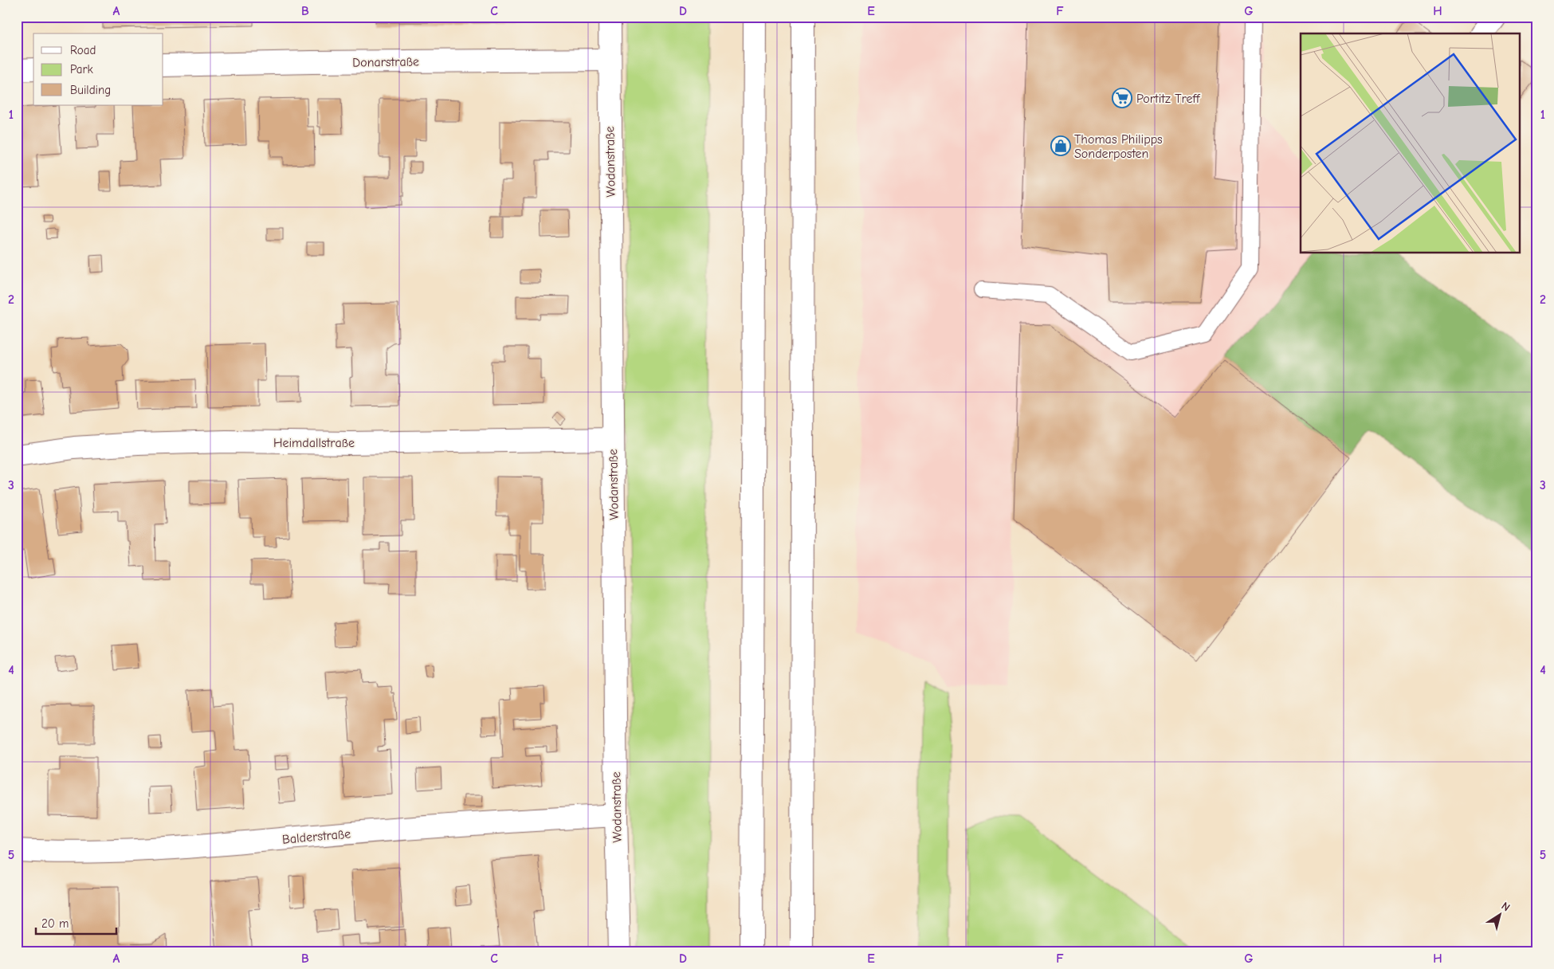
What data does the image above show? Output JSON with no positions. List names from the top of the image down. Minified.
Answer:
{"streets":{"main road":["Donarstraße","Wodanstraße","Heimdallstraße","Balderstraße"]},"crossings":[["Donarstraße","Wodanstraße"],["Wodanstraße","Heimdallstraße"],["Wodanstraße","Balderstraße"]],"places":{"supermarket":["Portitz Treff"],"shop":["Thomas Philipps Sonderposten"]},"legend":["Road","Park","Building"],"scale_bar":"20 m","north":"top right","grid":{"columns":["A","B","C","D","E","F","G","H"],"rows":["1","2","3","4","5"]}}
